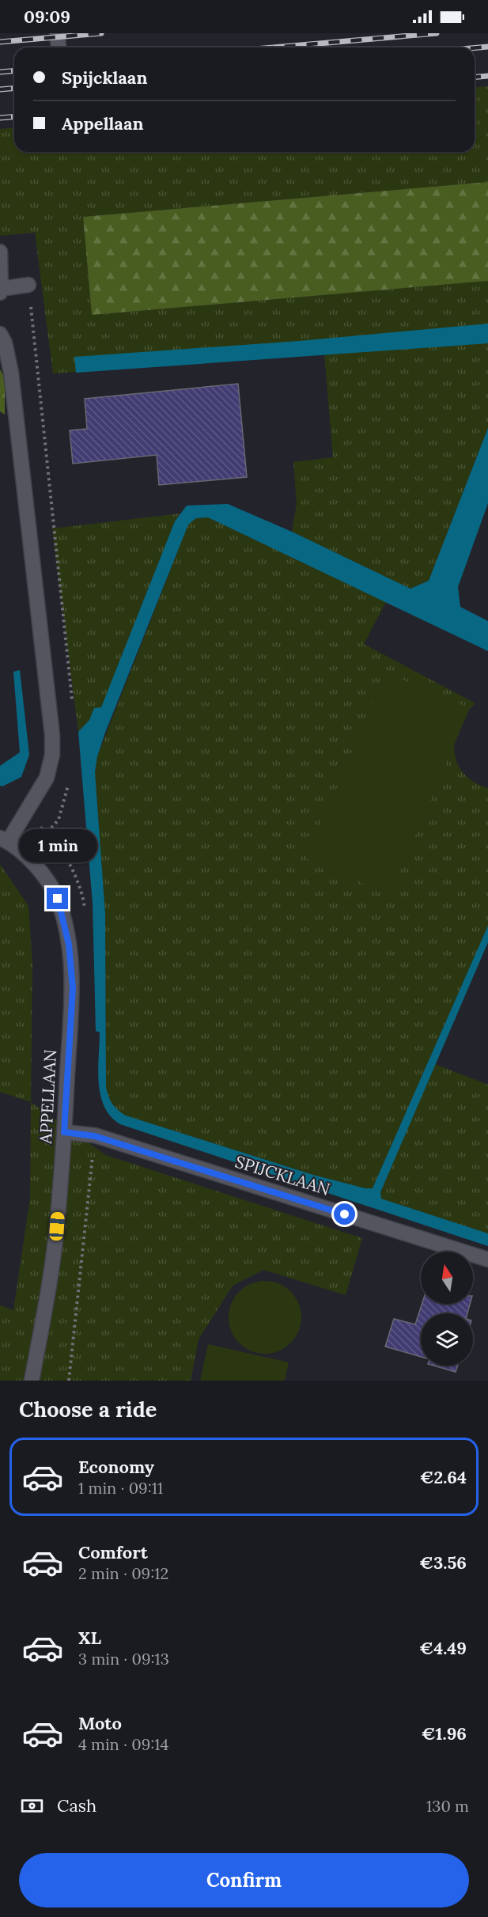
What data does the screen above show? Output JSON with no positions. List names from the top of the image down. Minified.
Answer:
{"streets":{"street":["APPELLAAN","SPIJCKLAAN"]},"crossings":[["APPELLAAN","SPIJCKLAAN"]],"north":"top","page":{"status":"09:09","banner":["Spijcklaan","Appellaan"],"bubble":"1 min","heading":"Choose a ride","list":[{"name":"Economy","note":"1 min · 09:11","value":"€2.64"},{"name":"Comfort","note":"2 min · 09:12","value":"€3.56"},{"name":"XL","note":"3 min · 09:13","value":"€4.49"},{"name":"Moto","note":"4 min · 09:14","value":"€1.96"}],"pay":["Cash","130 m"],"buttons":"Confirm"}}
